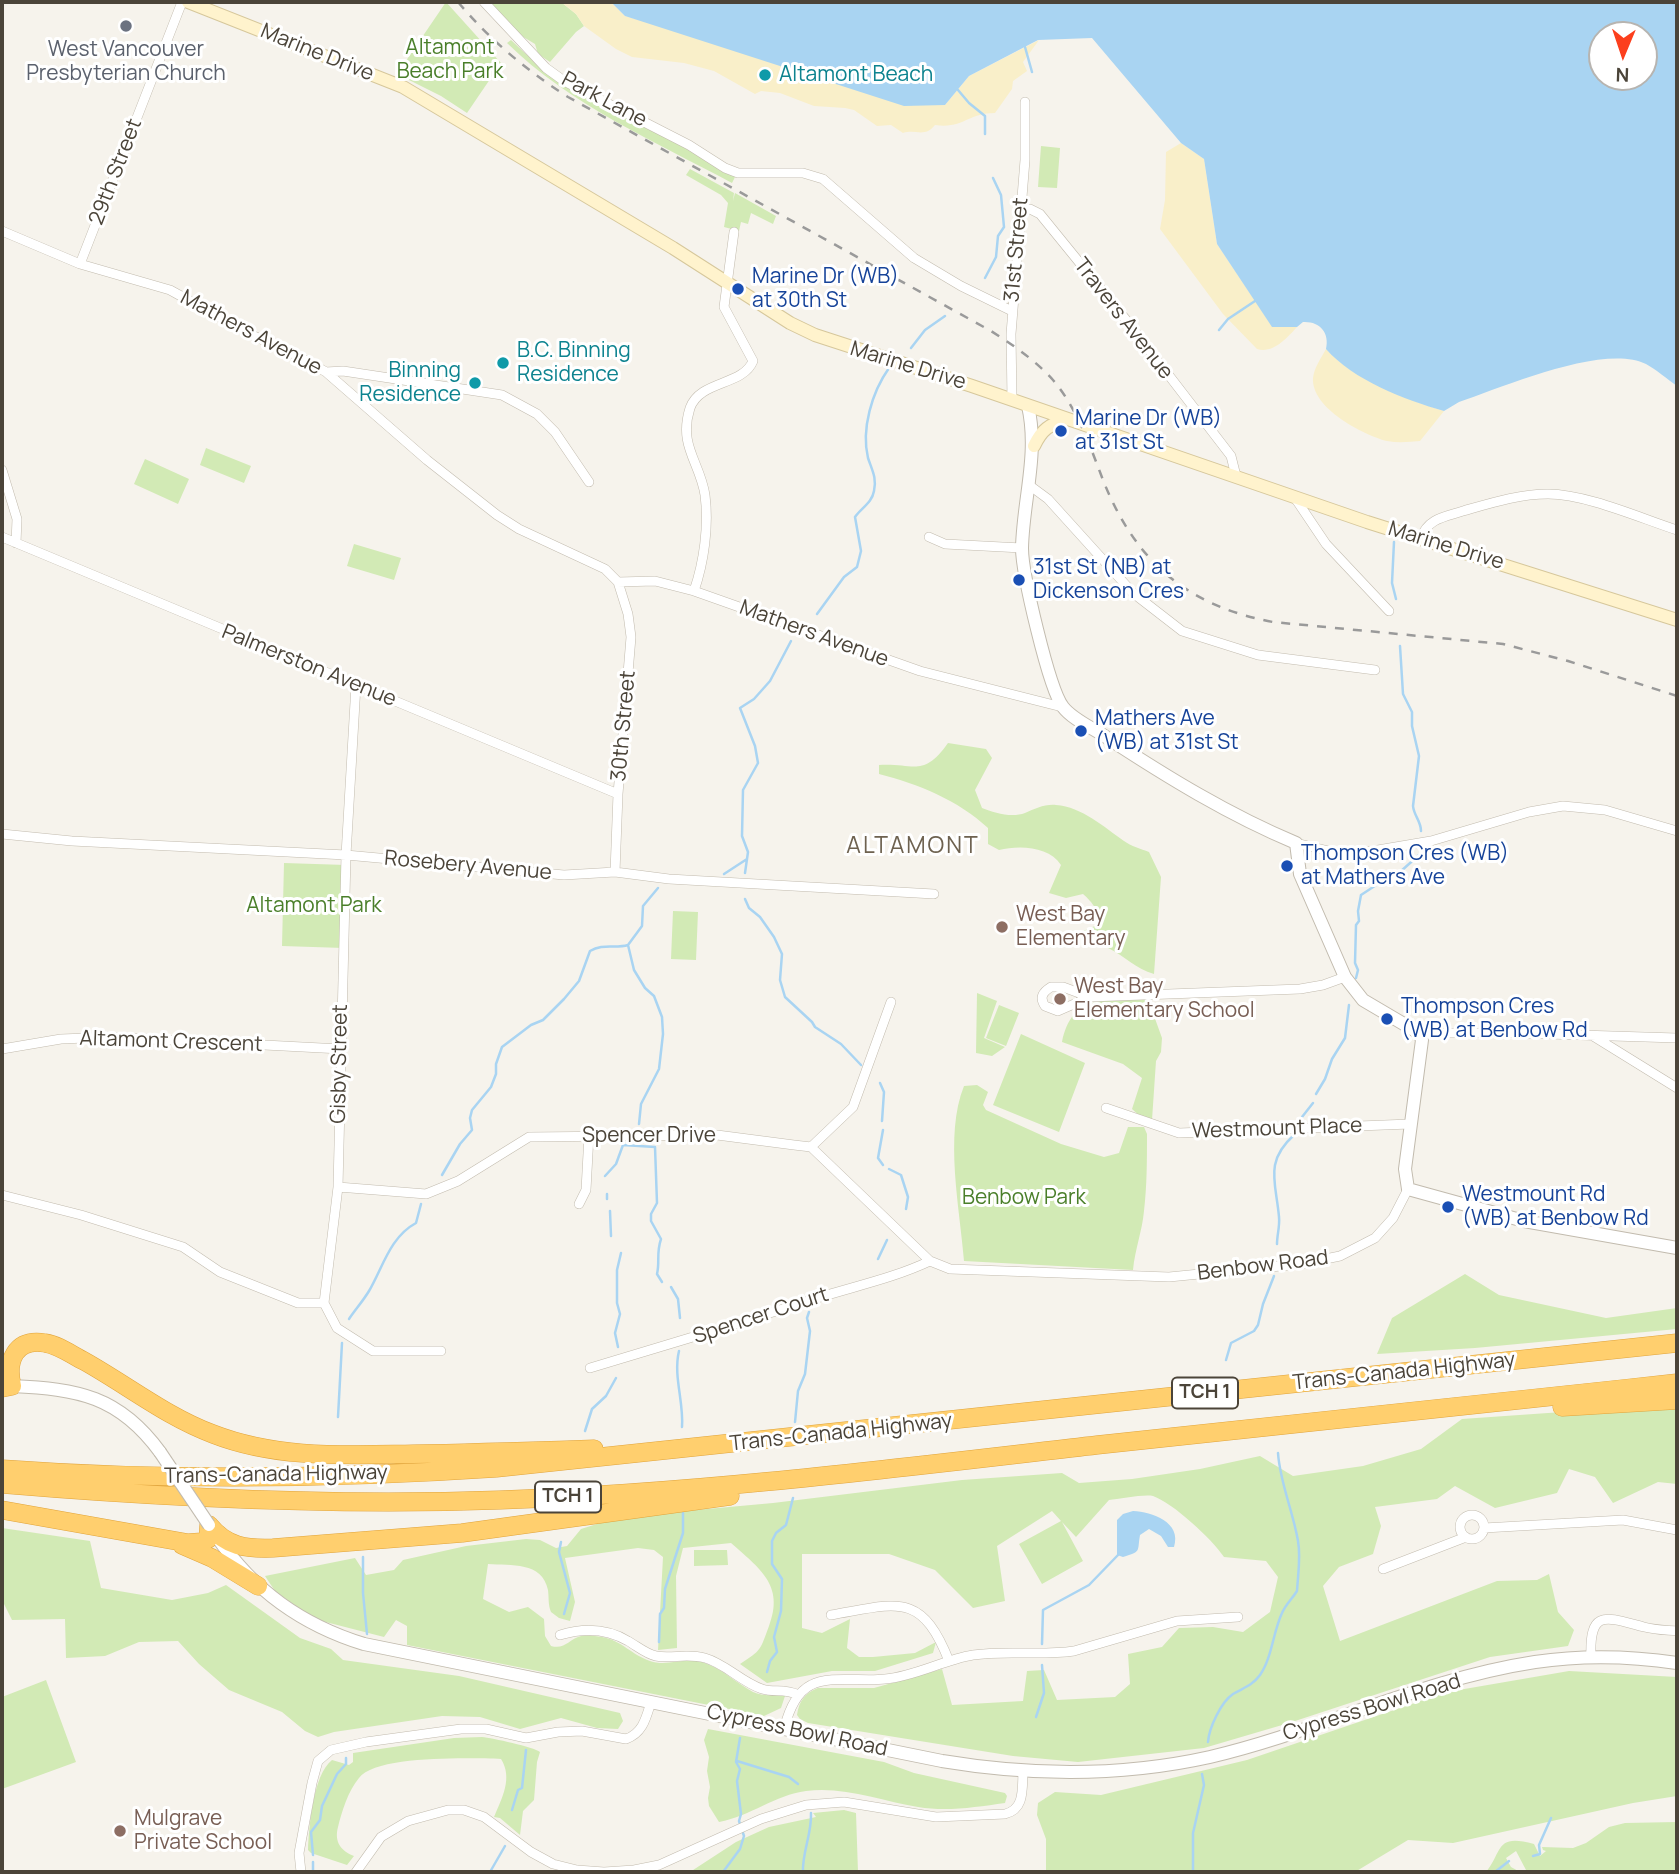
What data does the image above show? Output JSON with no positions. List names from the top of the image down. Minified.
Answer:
{"streets":{"highway":["Trans-Canada Highway","TCH 1"],"main road":["Marine Drive"],"street":["Park Lane","29th Street","31st Street","Travers Avenue","Mathers Avenue","Palmerston Avenue","30th Street","Rosebery Avenue","Altamont Crescent","Gisby Street","Westmount Place","Spencer Drive","Benbow Road","Spencer Court","Cypress Bowl Road"]},"crossings":[["Marine Drive","31st Street"],["Marine Drive","Travers Avenue"],["Park Lane","31st Street"],["29th Street","Mathers Avenue"],["31st Street","Travers Avenue"],["Mathers Avenue","30th Street"],["Palmerston Avenue","30th Street"],["Palmerston Avenue","Gisby Street"],["30th Street","Rosebery Avenue"],["Rosebery Avenue","Gisby Street"],["Altamont Crescent","Gisby Street"],["Gisby Street","Spencer Drive"],["Benbow Road","Spencer Court"]],"districts":["ALTAMONT"],"parks":["Altamont Beach Park","Altamont Park","Benbow Park"],"places":["West Vancouver Presbyterian Church","Altamont Beach","Marine Dr (WB) at 30th St","B.C. Binning Residence","Binning Residence","Marine Dr (WB) at 31st St","31st St (NB) at Dickenson Cres","Mathers Ave (WB) at 31st St","Thompson Cres (WB) at Mathers Ave","West Bay Elementary","West Bay Elementary School","Thompson Cres (WB) at Benbow Rd","Westmount Rd (WB) at Benbow Rd","Mulgrave Private School"],"north":"bottom"}
